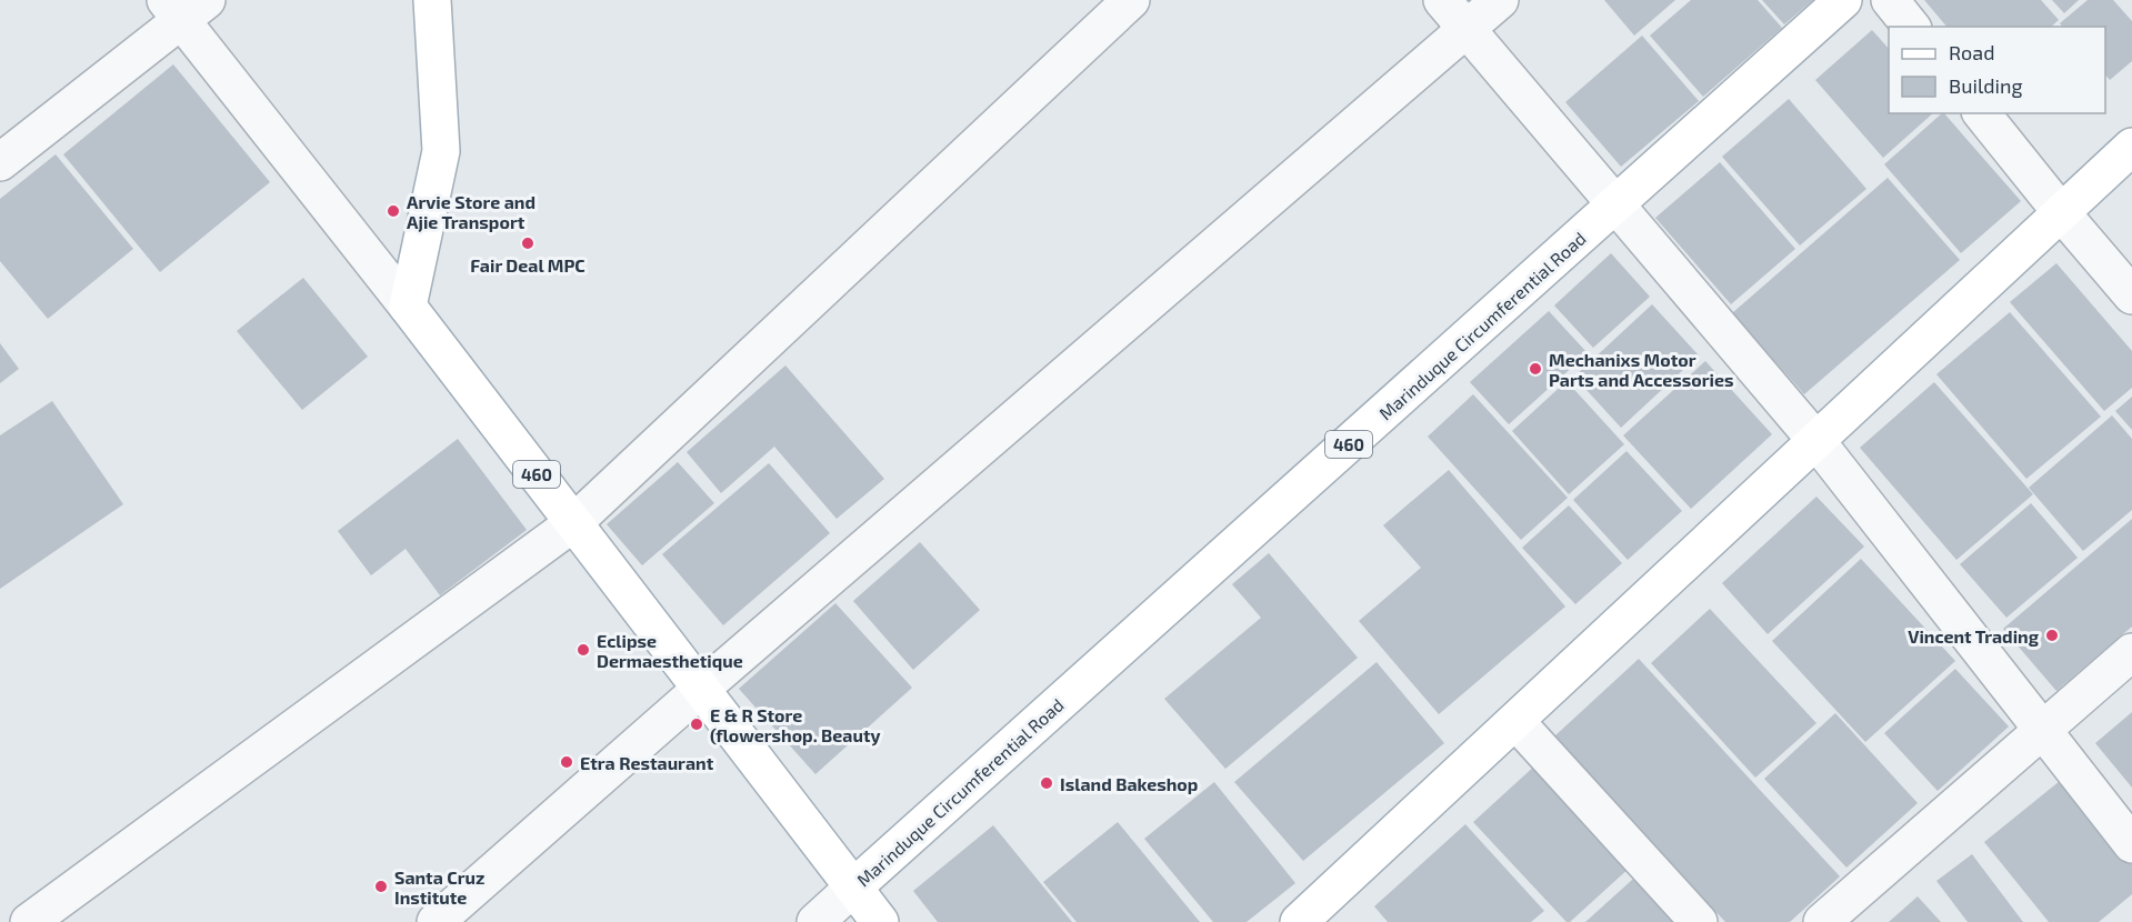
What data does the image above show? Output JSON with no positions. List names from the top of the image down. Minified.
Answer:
{"streets":{"main road":["Marinduque Circumferential Road","460"]},"places":["Arvie Store and Ajie Transport","Fair Deal MPC","Mechanixs Motor Parts and Accessories","Vincent Trading","Eclipse Dermaesthetique","E & R Store (flowershop. Beauty","Etra Restaurant","Island Bakeshop","Santa Cruz Institute"],"legend":["Road","Building"]}
